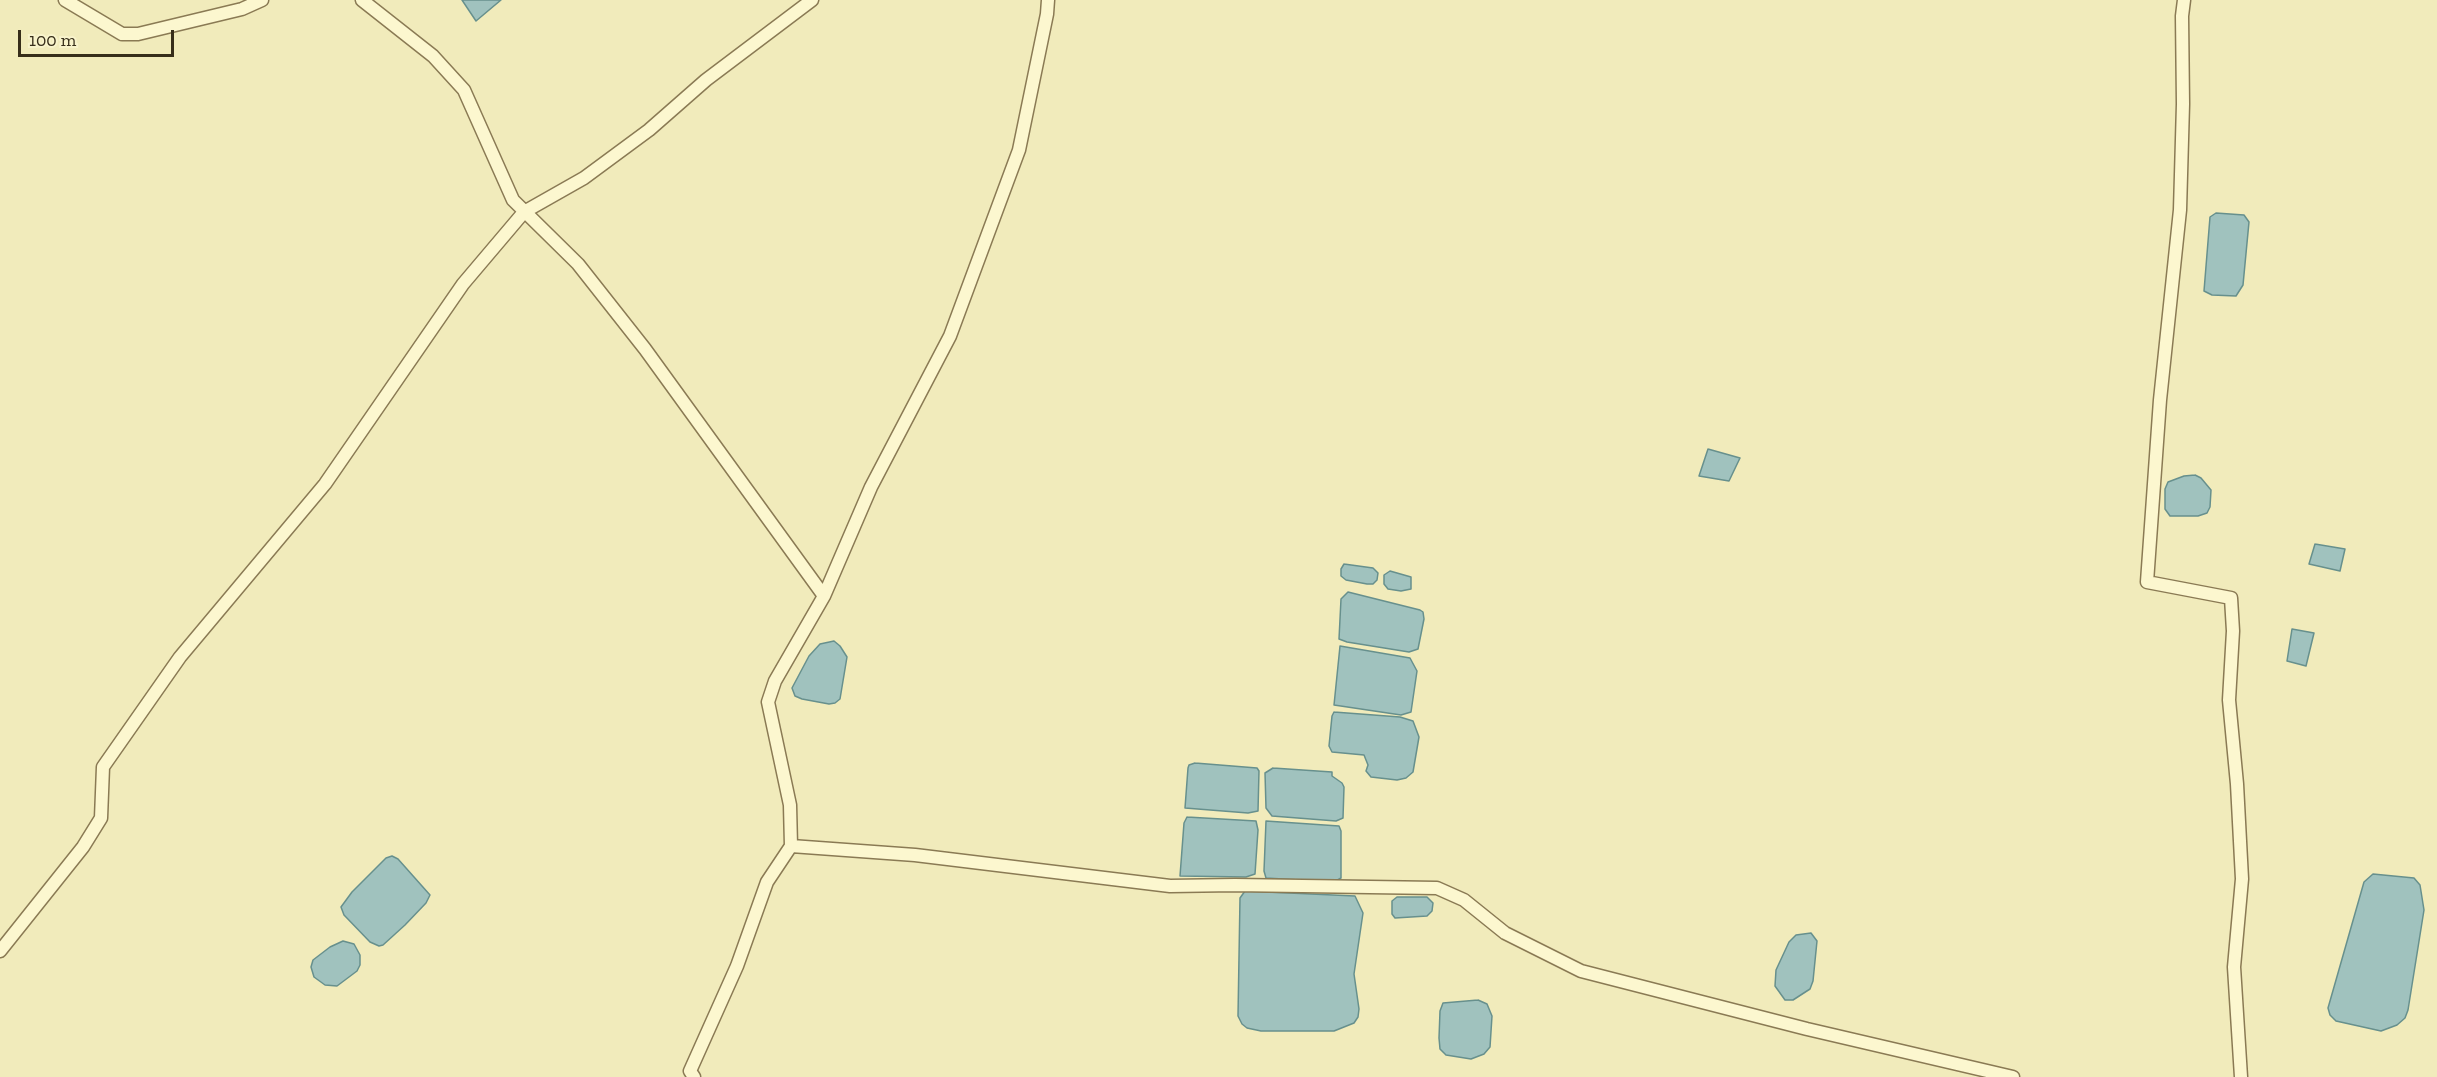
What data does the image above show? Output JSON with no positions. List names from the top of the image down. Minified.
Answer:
{"scale_bar":"100 m"}
